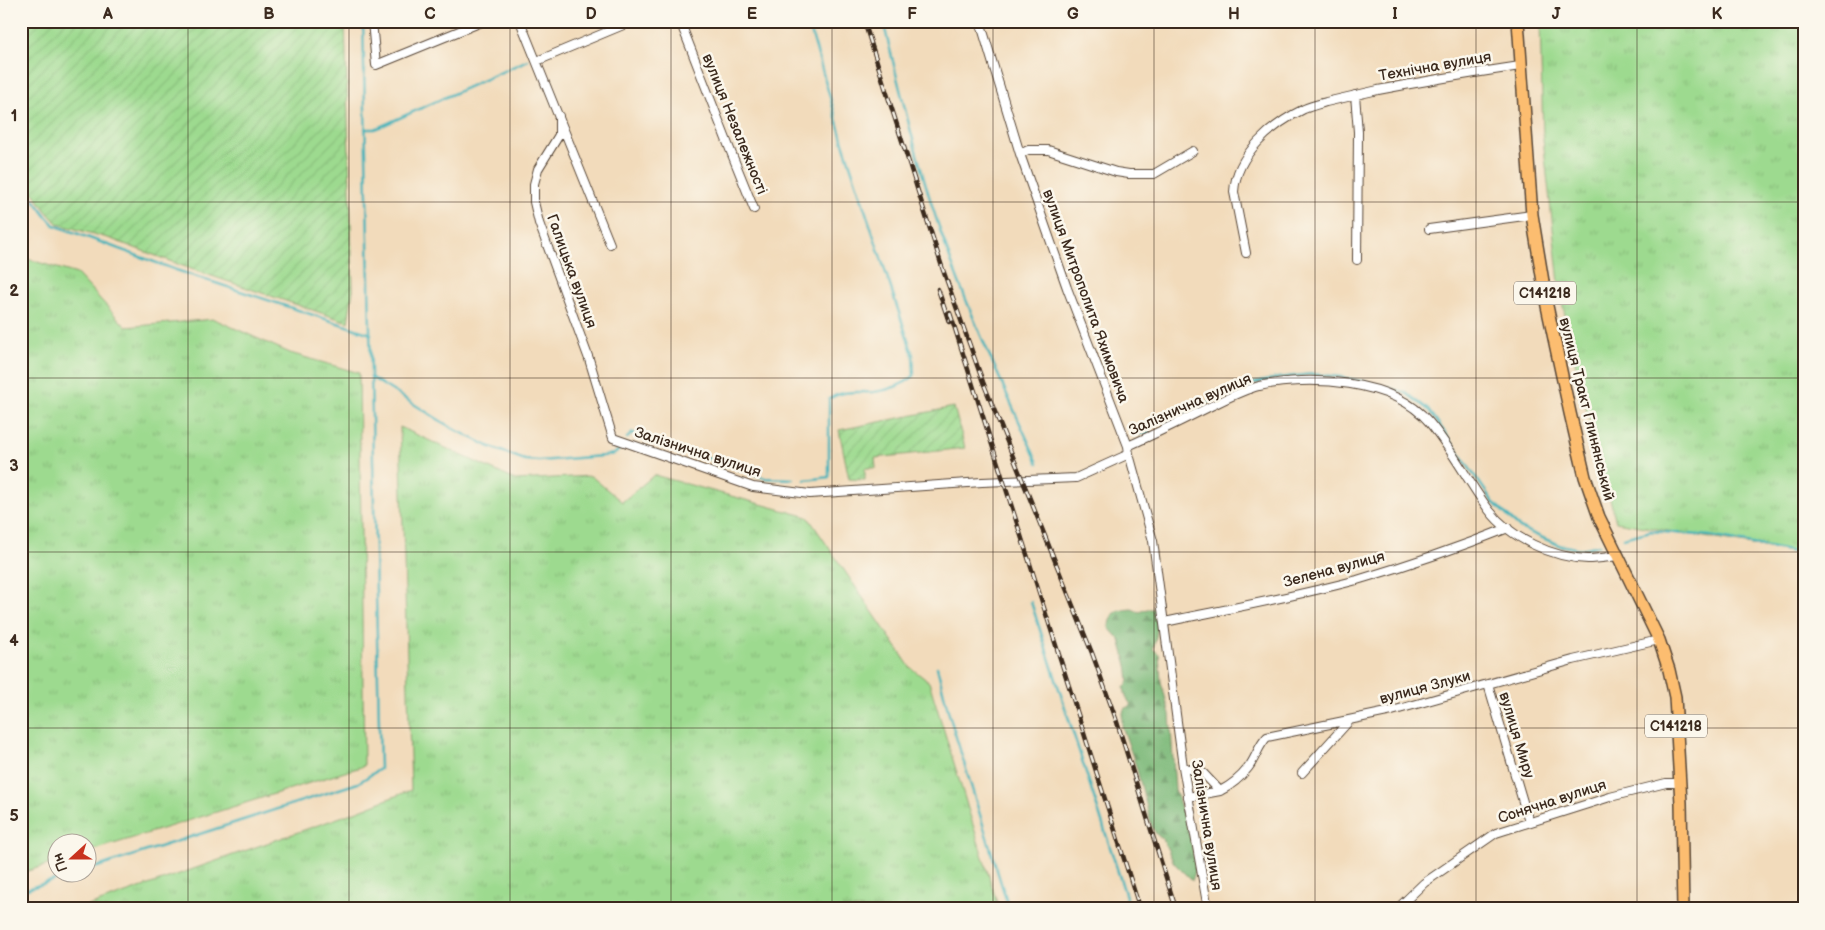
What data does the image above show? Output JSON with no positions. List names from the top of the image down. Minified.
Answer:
{"streets":{"main road":["С141218","вулиця Тракт Глинянський"],"street":["Технічна вулиця","вулиця Незалежності","Галицька вулиця","вулиця Митрополита Яхимовича","Залізнична вулиця","Зелена вулиця","вулиця Злуки","вулиця Миру","Сонячна вулиця"]},"crossings":[["Технічна вулиця","вулиця Тракт Глинянський"],["Галицька вулиця","Залізнична вулиця"],["вулиця Митрополита Яхимовича","Залізнична вулиця"],["Залізнична вулиця","вулиця Тракт Глинянський"],["Залізнична вулиця","Зелена вулиця"],["Залізнична вулиця","вулиця Злуки"],["вулиця Тракт Глинянський","вулиця Злуки"],["вулиця Тракт Глинянський","Сонячна вулиця"],["вулиця Злуки","вулиця Миру"],["вулиця Миру","Сонячна вулиця"]],"north":"left","grid":{"columns":["A","B","C","D","E","F","G","H","I","J","K"],"rows":["1","2","3","4","5"]}}
